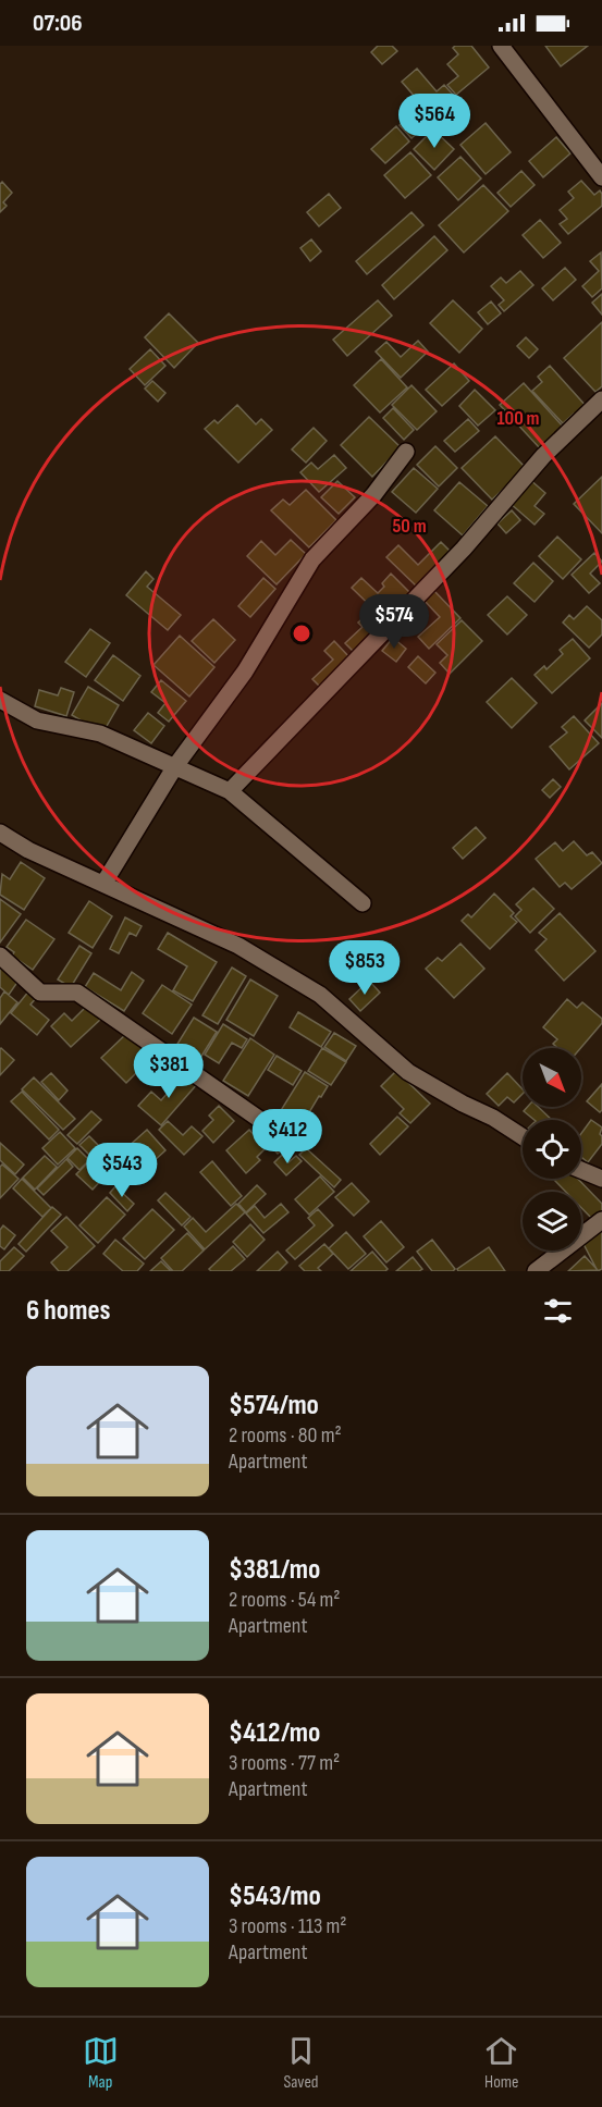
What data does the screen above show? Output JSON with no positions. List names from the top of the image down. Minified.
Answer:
{"north":"bottom right","page":{"status":"07:06","price":["$564","$574","$853","$381","$412","$543"],"heading":"6 homes","list":[{"name":"$574/mo","note":"2 rooms · 80 m² · Apartment"},{"name":"$381/mo","note":"2 rooms · 54 m² · Apartment"},{"name":"$412/mo","note":"3 rooms · 77 m² · Apartment"},{"name":"$543/mo","note":"3 rooms · 113 m² · Apartment"}],"tabs":["Map","Saved","Home"]},"rings":["100 m","50 m"]}
